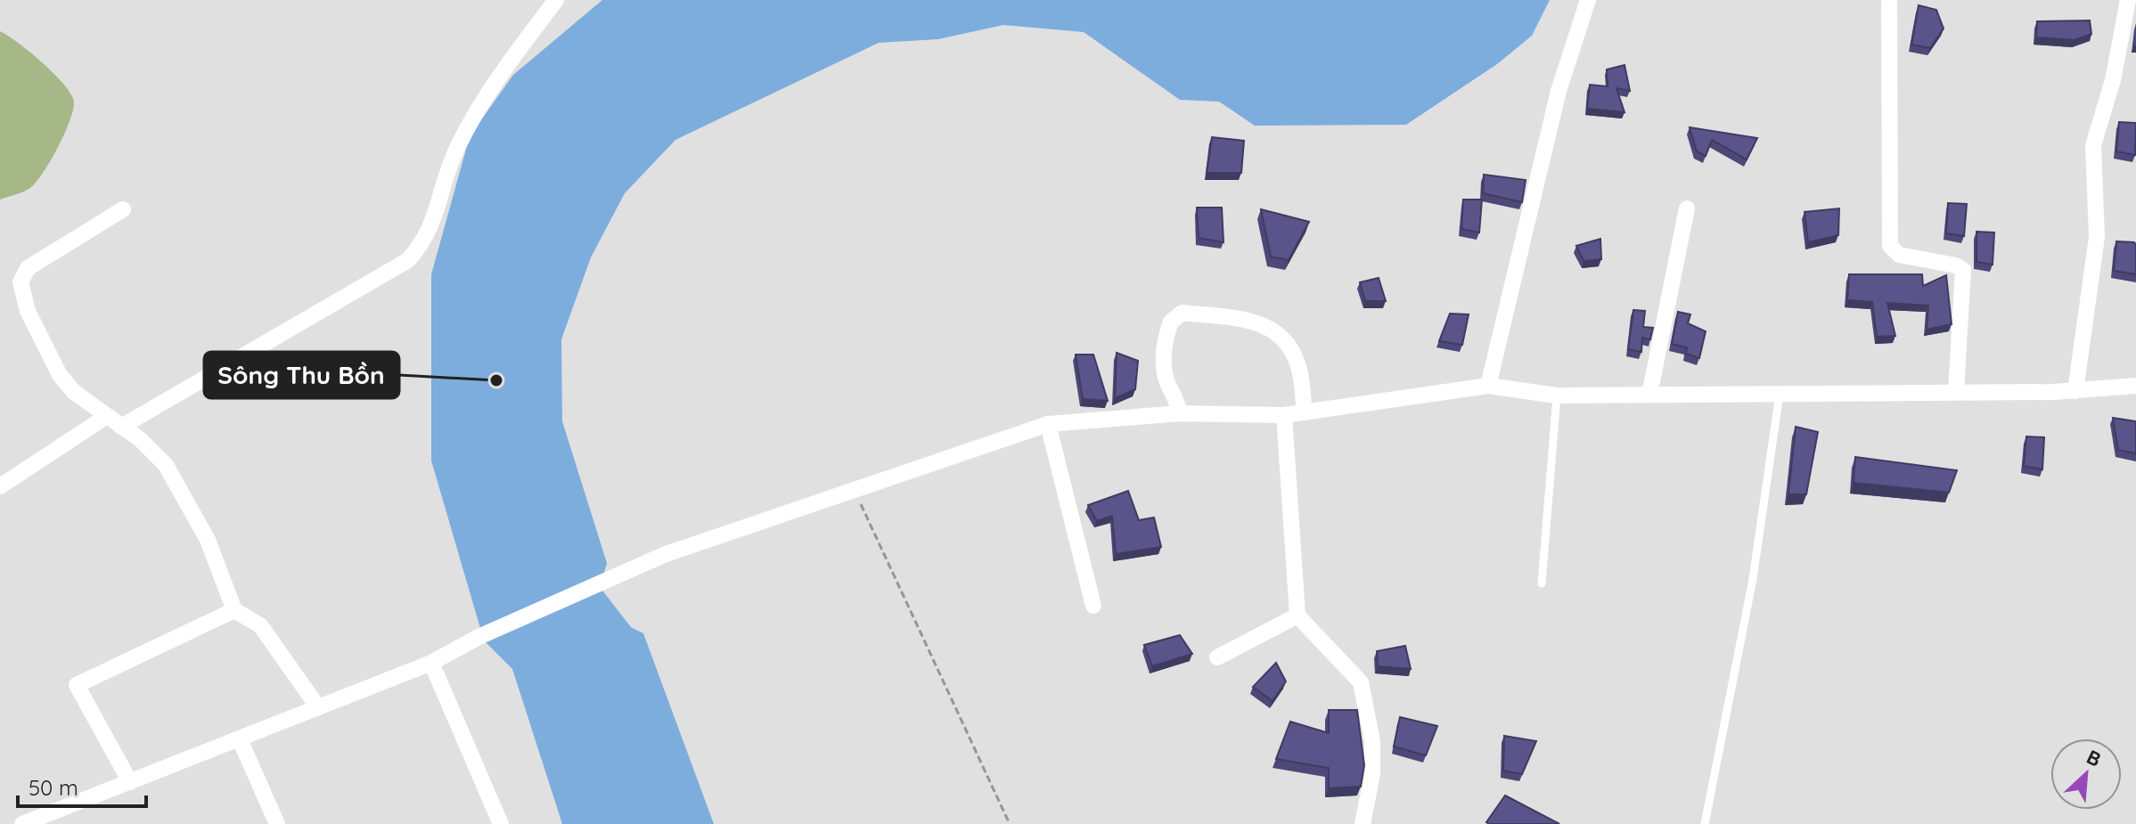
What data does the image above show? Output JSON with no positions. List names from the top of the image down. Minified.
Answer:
{"places":["Sông Thu Bồn"],"scale_bar":"50 m","north":"top right"}
